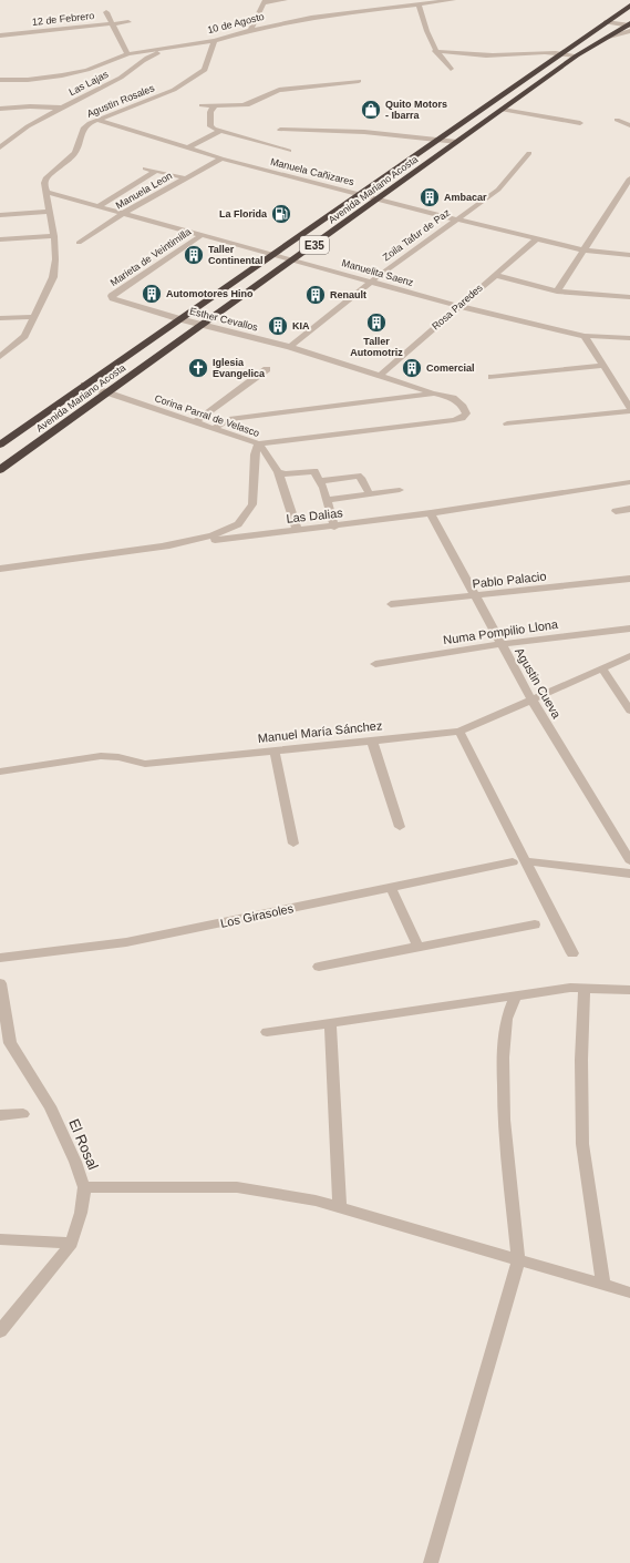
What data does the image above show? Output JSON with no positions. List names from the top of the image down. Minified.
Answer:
{"streets":{"highway":["Avenida Mariano Acosta","E35"],"street":["12 de Febrero","10 de Agosto","Las Lajas","Agustin Rosales","Manuela Cañizares","Manuela Leon","Zoila Tafur de Paz","Marieta de Veintimilla","Manuelita Saenz","Rosa Paredes","Esther Cevallos","Corina Parral de Velasco","Las Dalias","Pablo Palacio","Numa Pompilio Llona","Agustin Cueva","Manuel María Sánchez","Los Girasoles","El Rosal"]},"crossings":[["10 de Agosto","Las Lajas"],["10 de Agosto","Agustin Rosales"],["Agustin Rosales","Manuela Cañizares"],["Agustin Rosales","Manuelita Saenz"],["Manuela Cañizares","Avenida Mariano Acosta"],["Manuela Cañizares","Manuela Leon"],["Manuela Cañizares","Zoila Tafur de Paz"],["Manuela Cañizares","Rosa Paredes"],["Avenida Mariano Acosta","Manuelita Saenz"],["Avenida Mariano Acosta","Esther Cevallos"],["Avenida Mariano Acosta","Corina Parral de Velasco"],["Manuela Leon","Manuelita Saenz"],["Zoila Tafur de Paz","Manuelita Saenz"],["Zoila Tafur de Paz","Esther Cevallos"],["Marieta de Veintimilla","Manuelita Saenz"],["Marieta de Veintimilla","Esther Cevallos"],["Manuelita Saenz","Rosa Paredes"],["Rosa Paredes","Esther Cevallos"],["Esther Cevallos","Corina Parral de Velasco"],["Corina Parral de Velasco","Las Dalias"],["Las Dalias","Agustin Cueva"],["Pablo Palacio","Agustin Cueva"],["Numa Pompilio Llona","Agustin Cueva"],["Agustin Cueva","Manuel María Sánchez"]],"places":{"shop":["Quito Motors - Ibarra"],"building":["Ambacar","Taller Continental","Automotores Hino","Renault","Taller Automotriz","KIA","Comercial"],"fuel station":["La Florida"],"church":["Iglesia Evangelica"]}}
